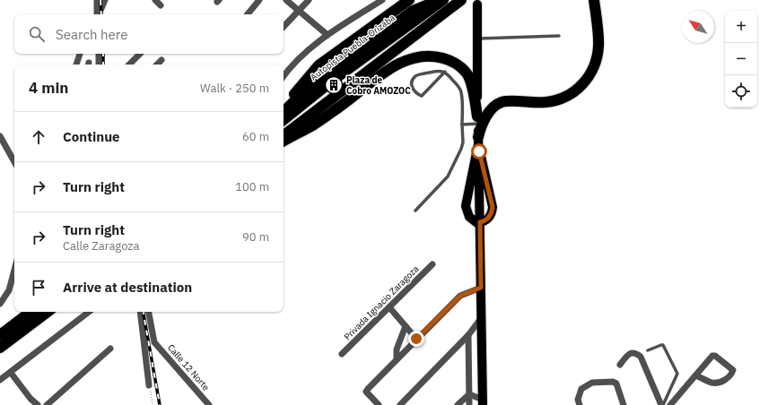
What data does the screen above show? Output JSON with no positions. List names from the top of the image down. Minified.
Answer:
{"streets":{"highway":["Autopista Puebla-Orizaba"],"street":["Privada Ignacio Zaragoza","Calle 12 Norte"]},"places":{"building":["Plaza de Cobro AMOZOC"]},"north":"top left","page":{"map_buttons":["+","−"],"search":"Search here","heading":["4 min","Walk · 250 m"],"list":[["Continue","60 m"],["Turn right","100 m"],["Turn right","Calle Zaragoza","90 m"],"Arrive at destination"]}}
